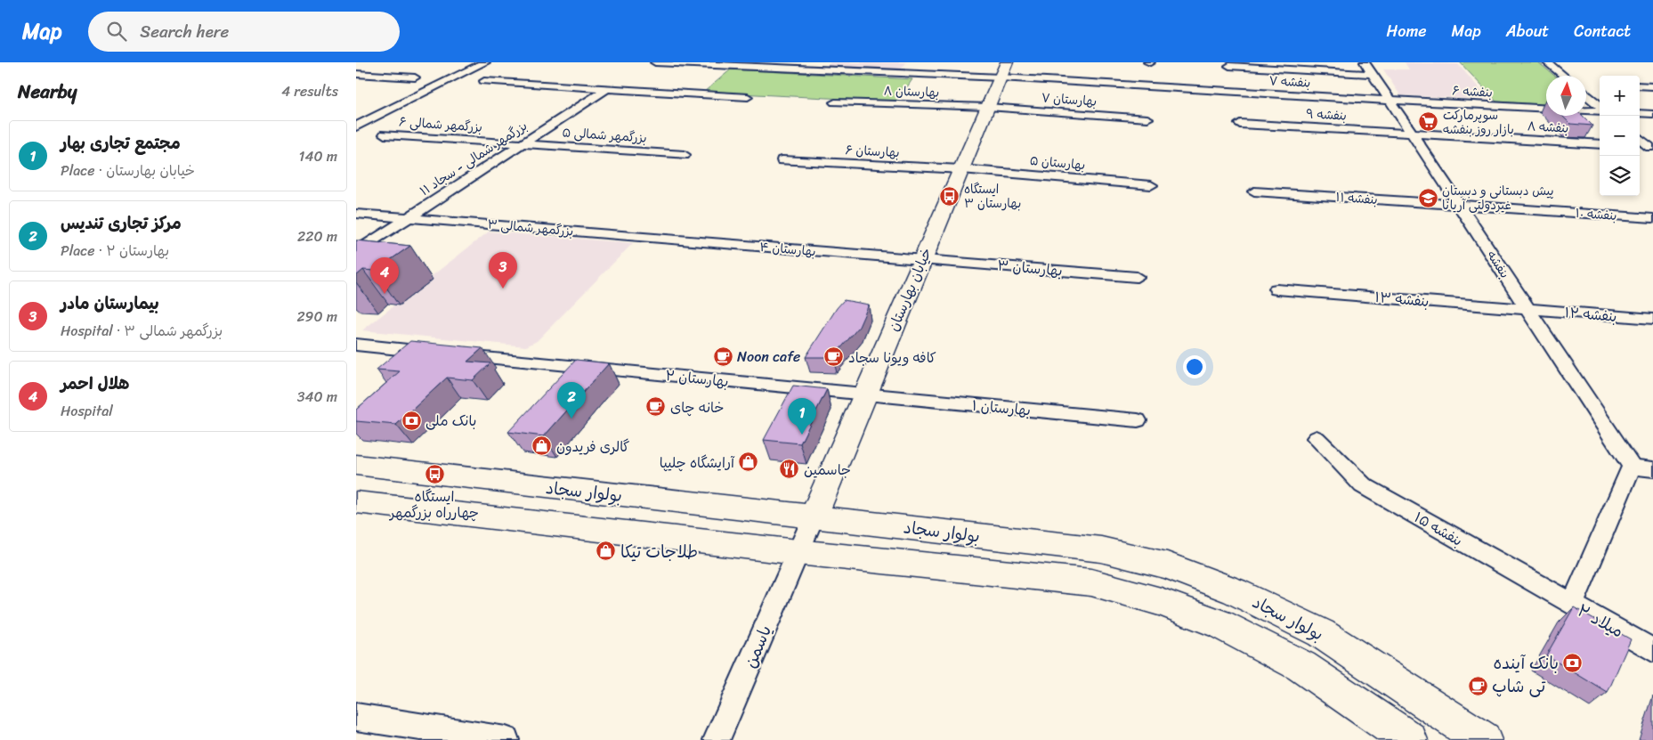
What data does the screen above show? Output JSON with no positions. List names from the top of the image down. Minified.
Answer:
{"streets":{"main road":["خیابان بهارستان","بولوار سجاد"],"street":["بنفشه ۷","بهارستان ۸","بنفشه ۶","بهارستان ۷","بنفشه ۹","بزرگمهر شمالی ۶","بنفشه ۸","بزرگمهر شمالی ۵","بهارستان ۶","بزرگمهر شمالی - سجاد ۱۱","بهارستان ۵","بنفشه ۱۱","بنفشه ۱۰","بزرگمهر شمالی ۳","بهارستان ۴","بنفشه","بهارستان ۳","بنفشه ۱۳","بنفشه ۱۲","بهارستان ۲","بهارستان ۱","بنفشه ۱۵","میلاد ۲","یاسمن"]},"crossings":[["بنفشه ۷","بنفشه ۶"],["بنفشه ۷","بنفشه"],["بنفشه ۷","خیابان بهارستان"],["بهارستان ۸","بهارستان ۷"],["بهارستان ۸","خیابان بهارستان"],["بنفشه ۶","بنفشه"],["بهارستان ۷","خیابان بهارستان"],["بنفشه ۹","بنفشه ۸"],["بنفشه ۹","بنفشه"],["بزرگمهر شمالی ۶","بزرگمهر شمالی ۵"],["بزرگمهر شمالی ۶","بزرگمهر شمالی - سجاد ۱۱"],["بنفشه ۸","بنفشه"],["بزرگمهر شمالی ۵","بزرگمهر شمالی - سجاد ۱۱"],["بهارستان ۶","بهارستان ۵"],["بهارستان ۶","خیابان بهارستان"],["بزرگمهر شمالی - سجاد ۱۱","بزرگمهر شمالی ۳"],["بهارستان ۵","خیابان بهارستان"],["بنفشه ۱۱","بنفشه ۱۰"],["بنفشه ۱۱","بنفشه"],["بنفشه ۱۰","بنفشه"],["بزرگمهر شمالی ۳","بهارستان ۴"],["بهارستان ۴","بهارستان ۳"],["بهارستان ۴","خیابان بهارستان"],["بنفشه","بنفشه ۱۳"],["بنفشه","بنفشه ۱۲"],["بهارستان ۳","خیابان بهارستان"],["خیابان بهارستان","بهارستان ۲"],["خیابان بهارستان","بهارستان ۱"],["خیابان بهارستان","بولوار سجاد"],["خیابان بهارستان","یاسمن"],["بنفشه ۱۳","بنفشه ۱۲"],["بهارستان ۲","بهارستان ۱"],["بولوار سجاد","یاسمن"],["بنفشه ۱۵","میلاد ۲"]],"places":{"supermarket":["سوپرمارکت بازار روز بنفشه"],"bus stop":["ایستگاه بهارستان ۳","ایستگاه چهارراه بزرگمهر"],"school or university":["پیش دبستانی و دبستان غیردولتی آریانا"],"cafe":["Noon cafe","کافه ویونا سجاد","خانه چای","تی شاپ"],"bank":["بانک ملی","بانک آینده"],"shop":["گالری فریدون","آرایشگاه چلیپا","طلاجات تیکا"],"restaurant":["جاسمین"]},"north":"top","page":{"header":"Map","search":"Search here","nav":["Home","Map","About","Contact"],"heading":["Nearby","4 results"],"map_buttons":["+","−"],"list":[{"mark":"1","name":"مجتمع تجاری بهار","note":"Place · خیابان بهارستان","value":"140 m"},{"mark":"2","name":"مرکز تجاری تندیس","note":"Place · بهارستان ۲","value":"220 m"},{"mark":"3","name":"بیمارستان مادر","note":"Hospital · بزرگمهر شمالی ۳","value":"290 m"},{"mark":"4","name":"هلال احمر","note":"Hospital","value":"340 m"}],"pins":["3","4","2","1"]}}
